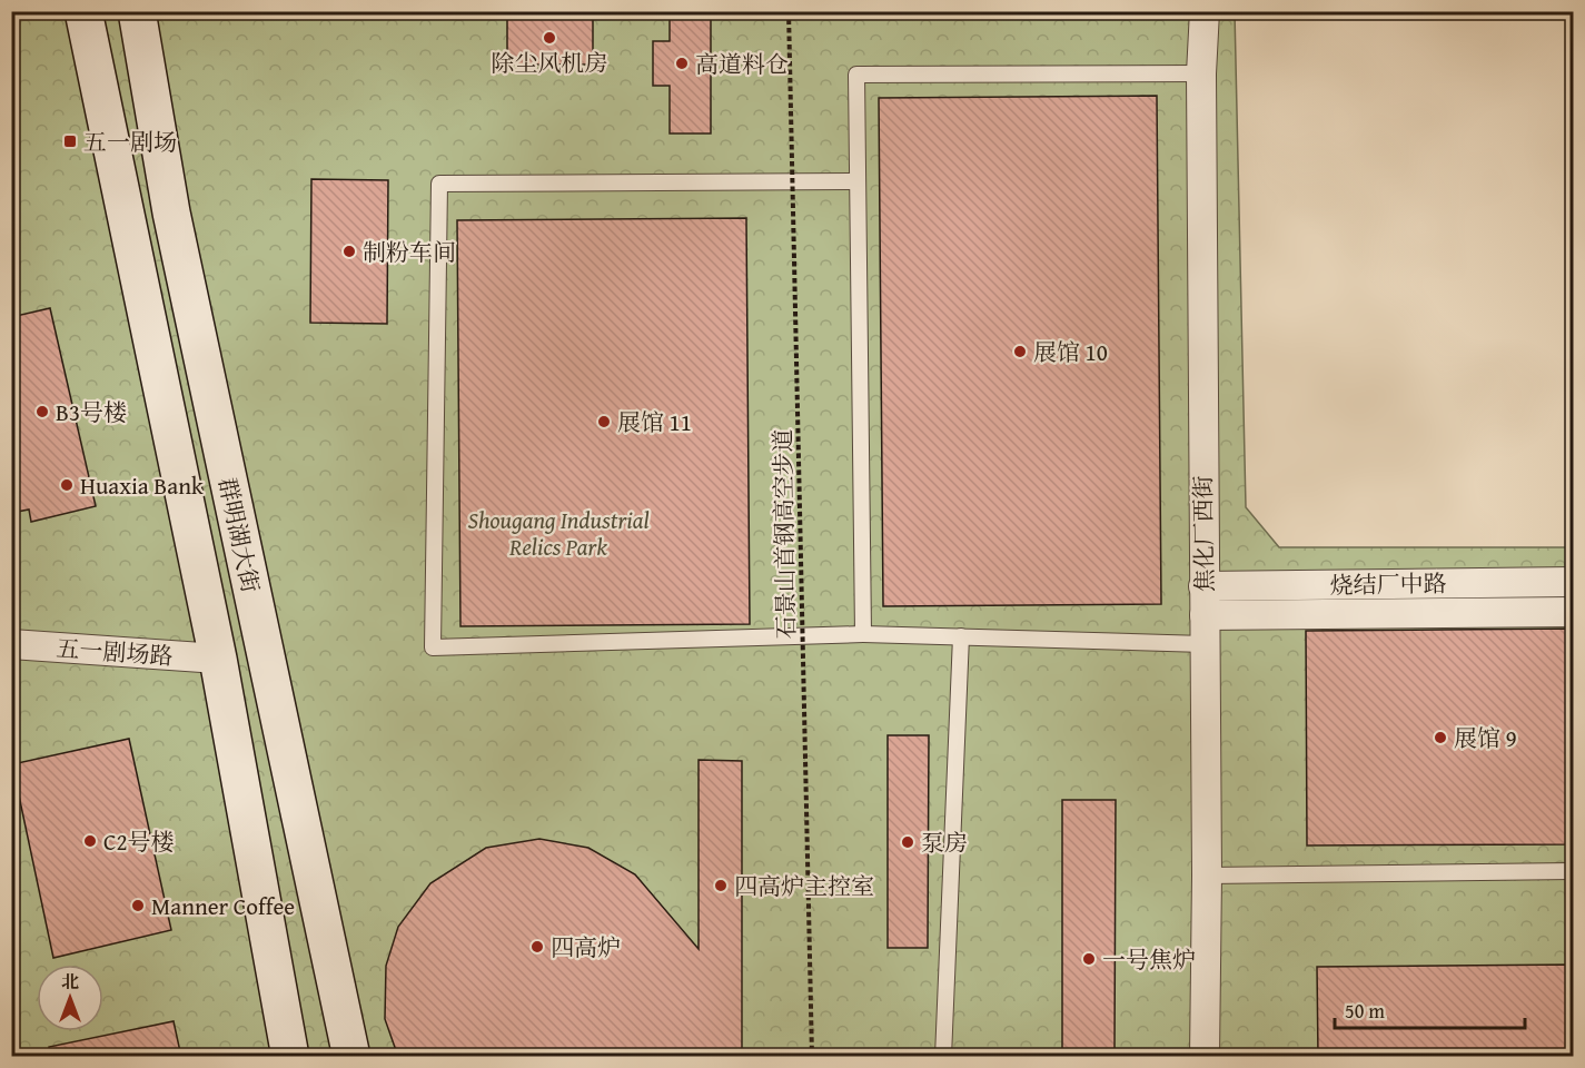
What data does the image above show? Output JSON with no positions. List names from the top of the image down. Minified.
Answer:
{"streets":{"main road":["群明湖大街"],"street":["焦化厂西街","烧结厂中路","五一剧场路"],"path":["石景山首钢高空步道"]},"crossings":[["焦化厂西街","烧结厂中路"],["群明湖大街","五一剧场路"]],"parks":["Shougang Industrial Relics Park"],"places":{"other":["除尘风机房","高道料仓","制粉车间","展馆 10","B3号楼","展馆 11","Huaxia Bank","展馆 9","C2号楼","泵房","四高炉主控室","Manner Coffee","四高炉","一号焦炉"],"transit":["五一剧场"]},"scale_bar":"50 m","north":"top"}
